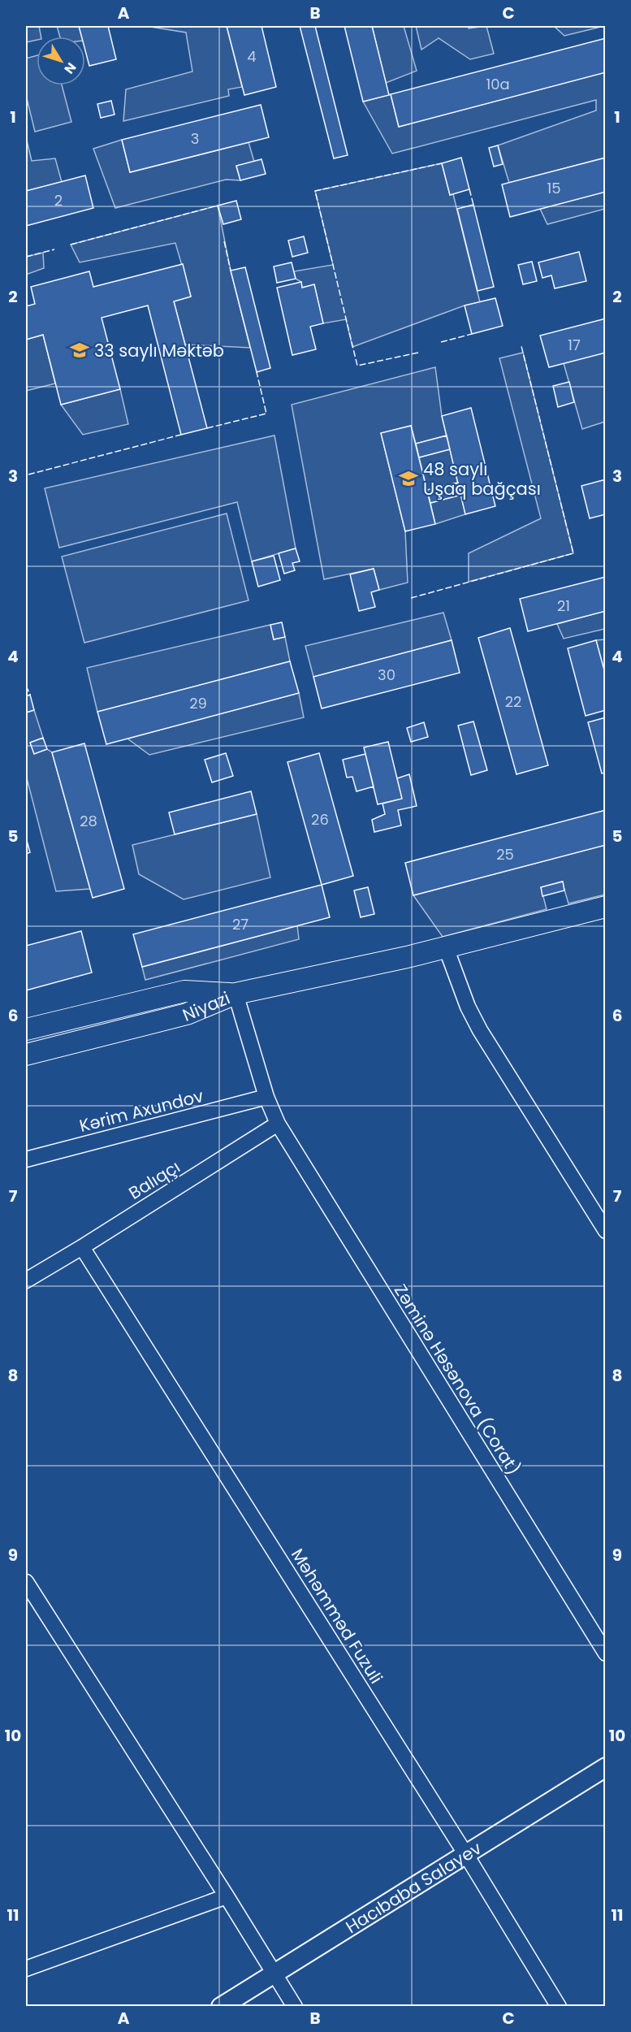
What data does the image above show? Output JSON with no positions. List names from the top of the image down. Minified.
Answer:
{"streets":{"main road":["Niyazi"],"street":["Kərim Axundov","Balıqçı","Zəminə Həsənova (Corat)","Məhəmməd Fuzuli","Hacıbaba Salayev"]},"crossings":[["Balıqçı","Zəminə Həsənova (Corat)"],["Balıqçı","Məhəmməd Fuzuli"],["Məhəmməd Fuzuli","Hacıbaba Salayev"]],"places":{"school or university":["33 saylı Məktəb","48 saylı Uşaq bağçası"]},"house_numbers":["4","10a","3","15","2","17","21","30","22","29","26","28","25","27"],"north":"bottom right","grid":{"columns":["A","B","C"],"rows":["1","2","3","4","5","6","7","8","9","10","11"]}}
